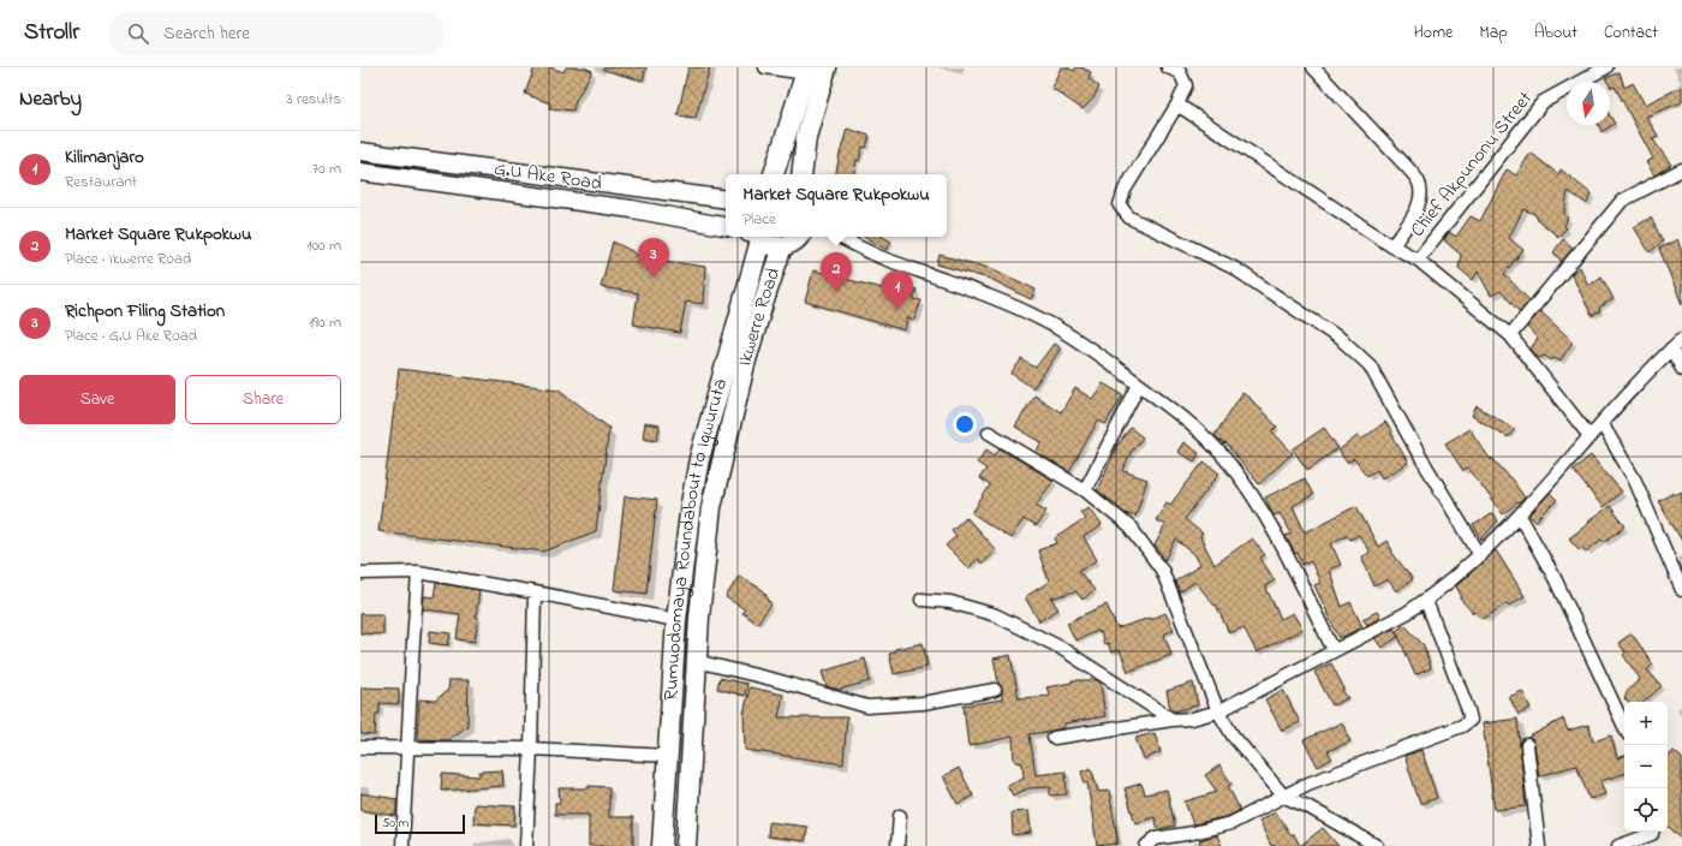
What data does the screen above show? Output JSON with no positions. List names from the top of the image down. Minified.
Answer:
{"streets":{"main road":["G.U Ake Road","Ikwerre Road","Rumuodomaya Roundabout to Igwuruta"],"street":["Chief Akpunonu Street"]},"scale_bar":"50 m","north":"bottom","page":{"header":"Strollr","search":"Search here","nav":["Home","Map","About","Contact"],"heading":["Nearby","3 results"],"list":[{"mark":"1","name":"Kilimanjaro","note":"Restaurant","value":"70 m"},{"mark":"2","name":"Market Square Rukpokwu","note":"Place · Ikwerre Road","value":"100 m"},{"mark":"3","name":"Richpon Filing Station","note":"Place · G.U Ake Road","value":"190 m"}],"popup":["Market Square Rukpokwu","Place"],"pins":["3","2","1"],"buttons":["Save","Share"],"map_buttons":["+","−"],"scale":"50 m"}}
